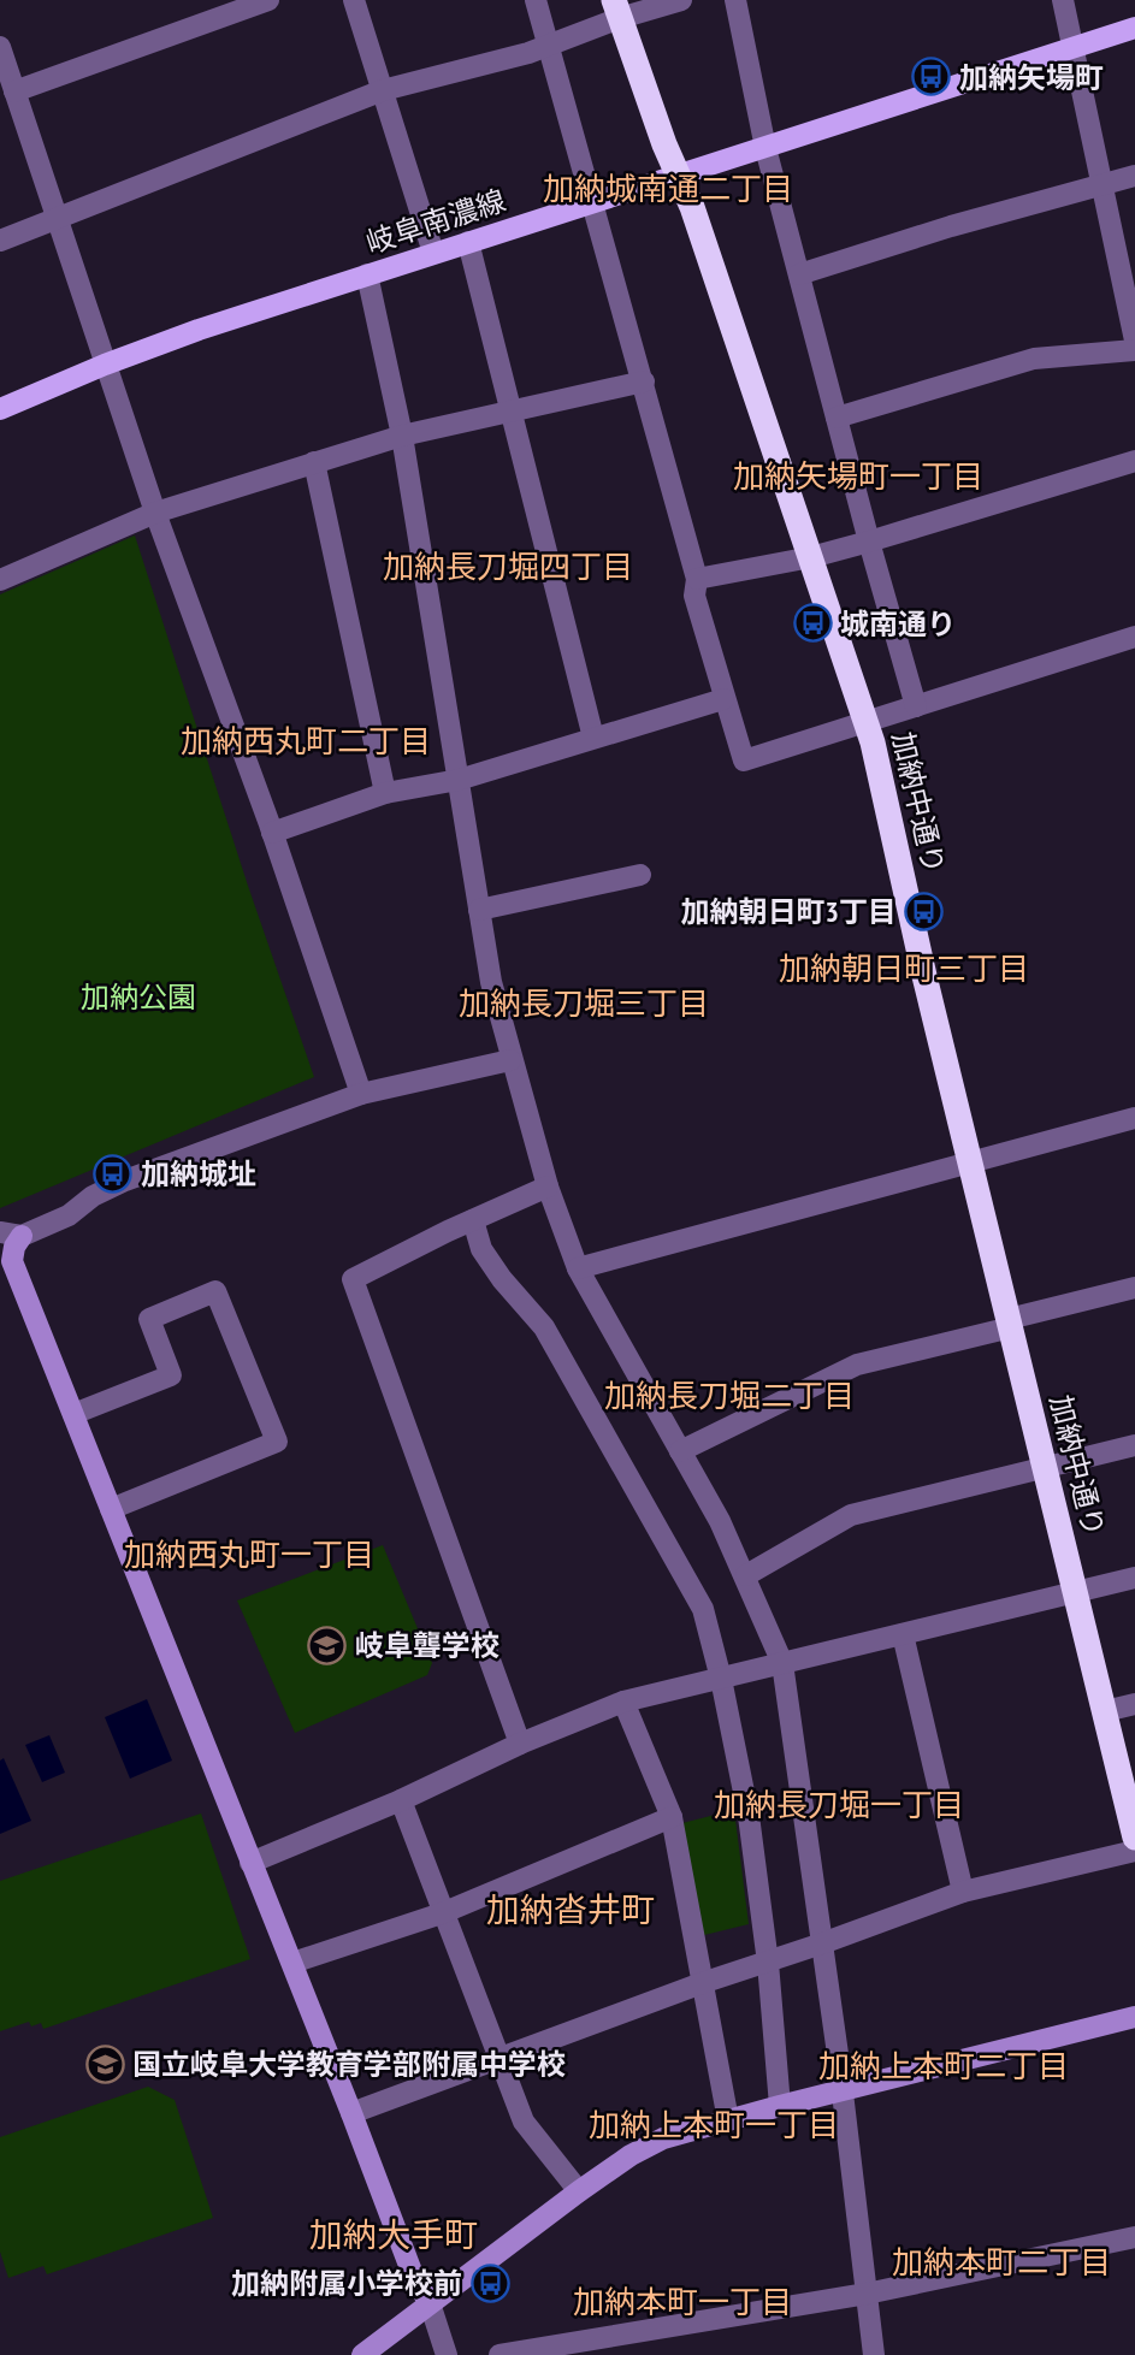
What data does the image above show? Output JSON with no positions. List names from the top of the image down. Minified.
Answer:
{"streets":{"highway":["加納中通り"],"main road":["岐阜南濃線"]},"crossings":[["岐阜南濃線","加納中通り"]],"districts":["加納城南通二丁目","加納矢場町一丁目","加納長刀堀四丁目","加納西丸町二丁目","加納朝日町三丁目","加納長刀堀三丁目","加納長刀堀二丁目","加納西丸町一丁目","加納長刀堀一丁目","加納沓井町","加納上本町二丁目","加納上本町一丁目","加納大手町","加納本町二丁目","加納本町一丁目"],"parks":["加納公園"],"places":{"bus stop":["加納矢場町","城南通り","加納朝日町3丁目","加納城址","加納附属小学校前"],"school or university":["岐阜聾学校","国立岐阜大学教育学部附属中学校"]}}
